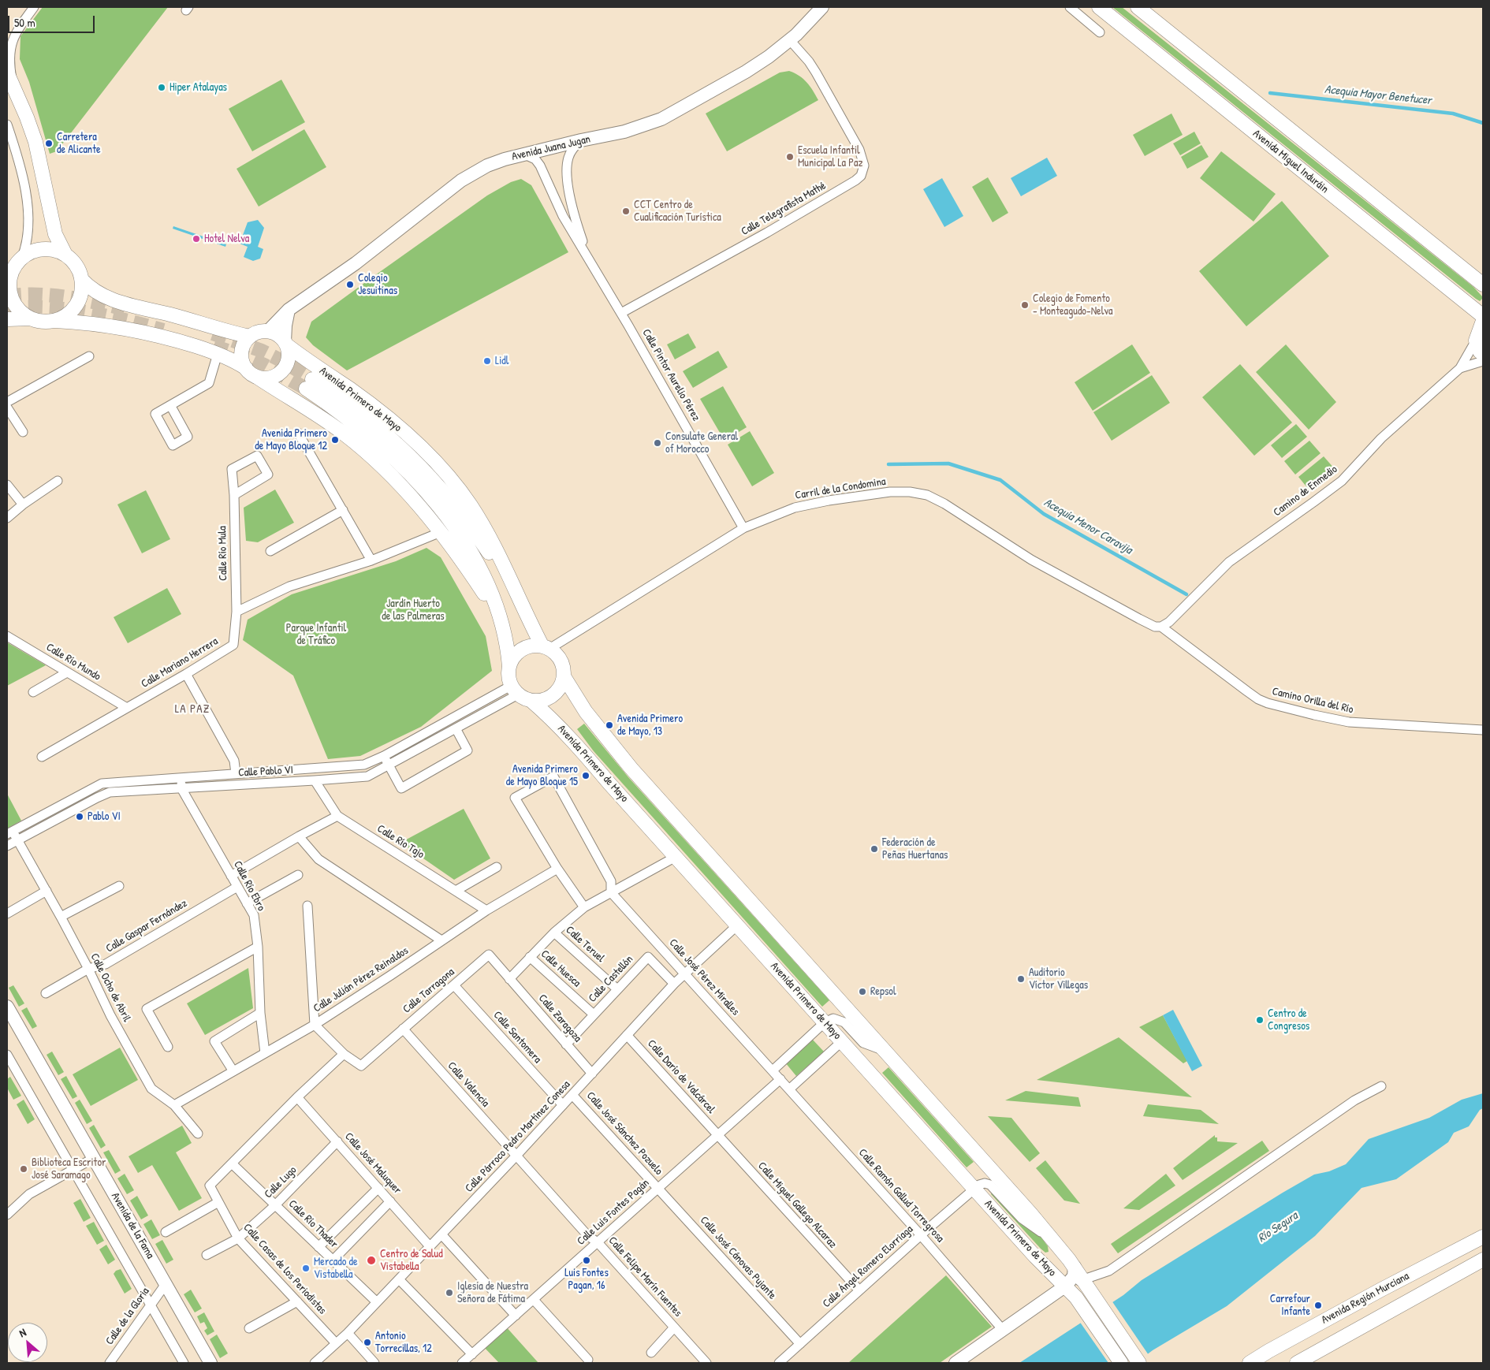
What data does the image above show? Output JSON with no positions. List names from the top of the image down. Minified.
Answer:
{"streets":{"main road":["Avenida Juana Jugan","Avenida Miguel Induráin","Avenida Primero de Mayo","Avenida de la Fama","Avenida Región Murciana"],"street":["Calle Telegrafista Mathé","Calle Pintor Aurelio Pérez","Carril de la Condomina","Camino de Enmedio","Calle Río Mula","Calle Río Mundo","Calle Mariano Herrera","Camino Orilla del Río","Calle Pablo VI","Calle Río Tajo","Calle Río Ebro","Calle Gaspar Fernández","Calle Teruel","Calle Huesca","Calle José Pérez Miralles","Calle Castellón","Calle Julián Pérez Reinaldos","Calle Ocho de Abril","Calle Tarragona","Calle Zaragoza","Calle Santomera","Calle Darío de Valcárcel","Calle Valencia","Calle José Sánchez Pozuelo","Calle Párroco Pedro Martínez Conesa","Calle José Maluquer","Calle Lugo","Calle Ramón Gallud Torregrosa","Calle Miguel Gallego Alcaraz","Calle Luis Fontes Pagán","Calle Río Thader","Calle José Cánovas Pujante","Calle Ángel Romero Elorriaga","Calle Casas de los Periodistas","Calle Felipe Marín Fuentes","Calle de la Gloria"]},"crossings":[["Avenida Juana Jugan","Calle Telegrafista Mathé"],["Avenida Juana Jugan","Calle Pintor Aurelio Pérez"],["Avenida Juana Jugan","Avenida Primero de Mayo"],["Calle Telegrafista Mathé","Calle Pintor Aurelio Pérez"],["Calle Pintor Aurelio Pérez","Carril de la Condomina"],["Avenida Primero de Mayo","Carril de la Condomina"],["Avenida Primero de Mayo","Calle Pablo VI"],["Avenida Primero de Mayo","Calle Párroco Pedro Martínez Conesa"],["Avenida Primero de Mayo","Calle Ángel Romero Elorriaga"],["Carril de la Condomina","Camino de Enmedio"],["Carril de la Condomina","Camino Orilla del Río"],["Carril de la Condomina","Calle Pablo VI"],["Camino de Enmedio","Camino Orilla del Río"],["Calle Río Mula","Calle Mariano Herrera"],["Calle Río Mundo","Calle Mariano Herrera"],["Calle Pablo VI","Calle Río Tajo"],["Calle Pablo VI","Calle Río Ebro"],["Calle Pablo VI","Calle Ocho de Abril"],["Calle Río Tajo","Calle Julián Pérez Reinaldos"],["Calle Río Ebro","Calle Gaspar Fernández"],["Calle Río Ebro","Calle Julián Pérez Reinaldos"],["Calle Gaspar Fernández","Calle Ocho de Abril"],["Calle Teruel","Calle Castellón"],["Calle Huesca","Calle Castellón"],["Calle José Pérez Miralles","Calle Párroco Pedro Martínez Conesa"],["Calle José Pérez Miralles","Calle Ramón Gallud Torregrosa"],["Calle José Pérez Miralles","Calle Luis Fontes Pagán"],["Calle Castellón","Calle Zaragoza"],["Calle Castellón","Calle Párroco Pedro Martínez Conesa"],["Calle Julián Pérez Reinaldos","Calle Ocho de Abril"],["Calle Tarragona","Calle Zaragoza"],["Calle Tarragona","Calle Santomera"],["Calle Tarragona","Calle Valencia"],["Calle Zaragoza","Calle Párroco Pedro Martínez Conesa"],["Calle Santomera","Calle Párroco Pedro Martínez Conesa"],["Calle Darío de Valcárcel","Calle Párroco Pedro Martínez Conesa"],["Calle Darío de Valcárcel","Calle Miguel Gallego Alcaraz"],["Calle Darío de Valcárcel","Calle Luis Fontes Pagán"],["Calle Valencia","Calle Párroco Pedro Martínez Conesa"],["Calle Valencia","Calle Felipe Marín Fuentes"],["Calle José Sánchez Pozuelo","Calle Párroco Pedro Martínez Conesa"],["Calle José Sánchez Pozuelo","Calle Luis Fontes Pagán"],["Calle José Sánchez Pozuelo","Calle José Cánovas Pujante"],["Calle Párroco Pedro Martínez Conesa","Calle José Maluquer"],["Calle Párroco Pedro Martínez Conesa","Calle Río Thader"],["Calle Párroco Pedro Martínez Conesa","Calle Casas de los Periodistas"],["Calle Párroco Pedro Martínez Conesa","Calle Felipe Marín Fuentes"],["Calle José Maluquer","Calle Lugo"],["Calle Lugo","Calle Río Thader"],["Calle Lugo","Calle Casas de los Periodistas"],["Calle Ramón Gallud Torregrosa","Calle Luis Fontes Pagán"],["Calle Ramón Gallud Torregrosa","Calle Ángel Romero Elorriaga"],["Calle Miguel Gallego Alcaraz","Calle Luis Fontes Pagán"],["Calle Miguel Gallego Alcaraz","Calle Ángel Romero Elorriaga"],["Calle Luis Fontes Pagán","Calle José Cánovas Pujante"],["Calle Luis Fontes Pagán","Calle Felipe Marín Fuentes"],["Calle Río Thader","Calle Casas de los Periodistas"],["Avenida de la Fama","Calle de la Gloria"],["Calle José Cánovas Pujante","Calle Ángel Romero Elorriaga"]],"districts":["LA PAZ"],"water":["Acequia Mayor Benetucer","Acequia Menor Caravija","Río Segura"],"parks":["Jardín Huerto de las Palmeras","Parque Infantil de Tráfico"],"places":["Hiper Atalayas","Carretera de Alicante","Escuela Infantil Municipal La Paz","CCT Centro de Cualificación Turística","Hotel Nelva","Colegio Jesuitinas","Colegio de Fomento - Monteagudo-Nelva","Lidl","Avenida Primero de Mayo Bloque 12","Consulate General of Morocco","Avenida Primero de Mayo, 13","Avenida Primero de Mayo Bloque 15","Pablo VI","Federación de Peñas Huertanas","Auditorio Víctor Villegas","Repsol","Centro de Congresos","Biblioteca Escritor José Saramago","Centro de Salud Vistabella","Luis Fontes Pagan, 16","Mercado de Vistabella","Iglesia de Nuestra Señora de Fátima","Carrefour Infante","Antonio Torrecillas, 12"],"scale_bar":"50 m","north":"top left"}
